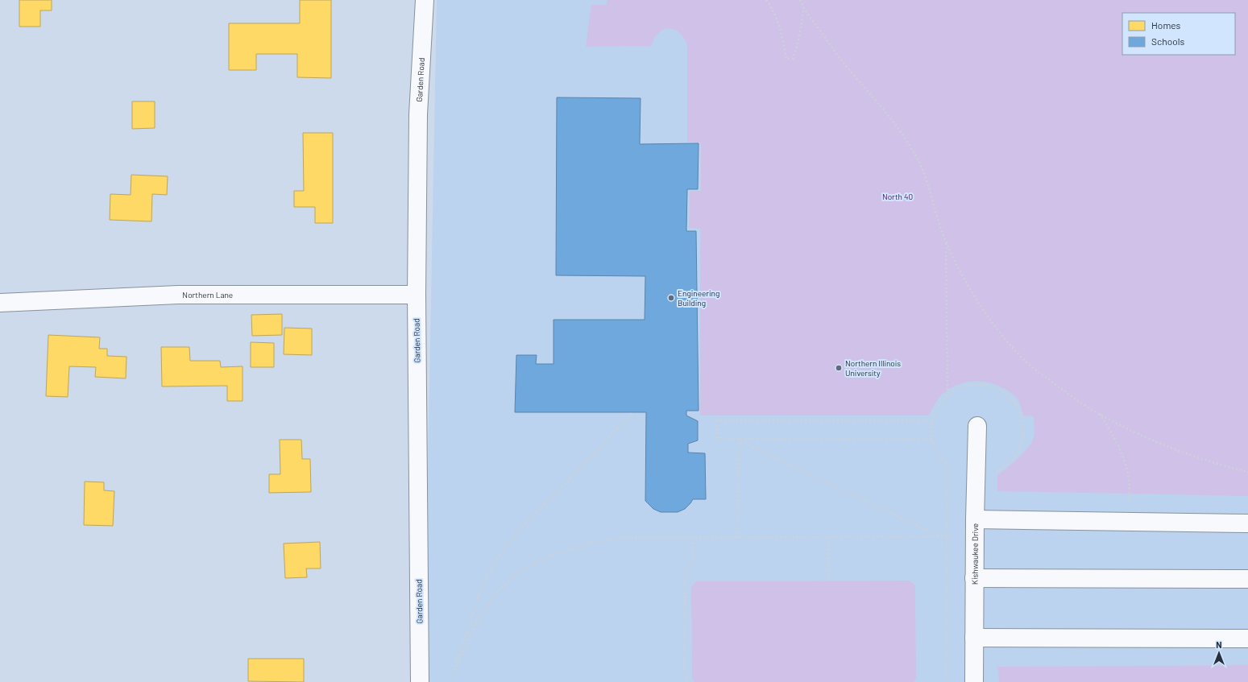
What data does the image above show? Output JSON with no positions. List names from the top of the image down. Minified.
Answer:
{"streets":{"street":["Garden Road","Northern Lane","Kishwaukee Drive"]},"crossings":[["Garden Road","Northern Lane"]],"parks":["North 40"],"places":["Engineering Building","Northern Illinois University"],"legend":["Homes","Schools"],"north":"top"}
